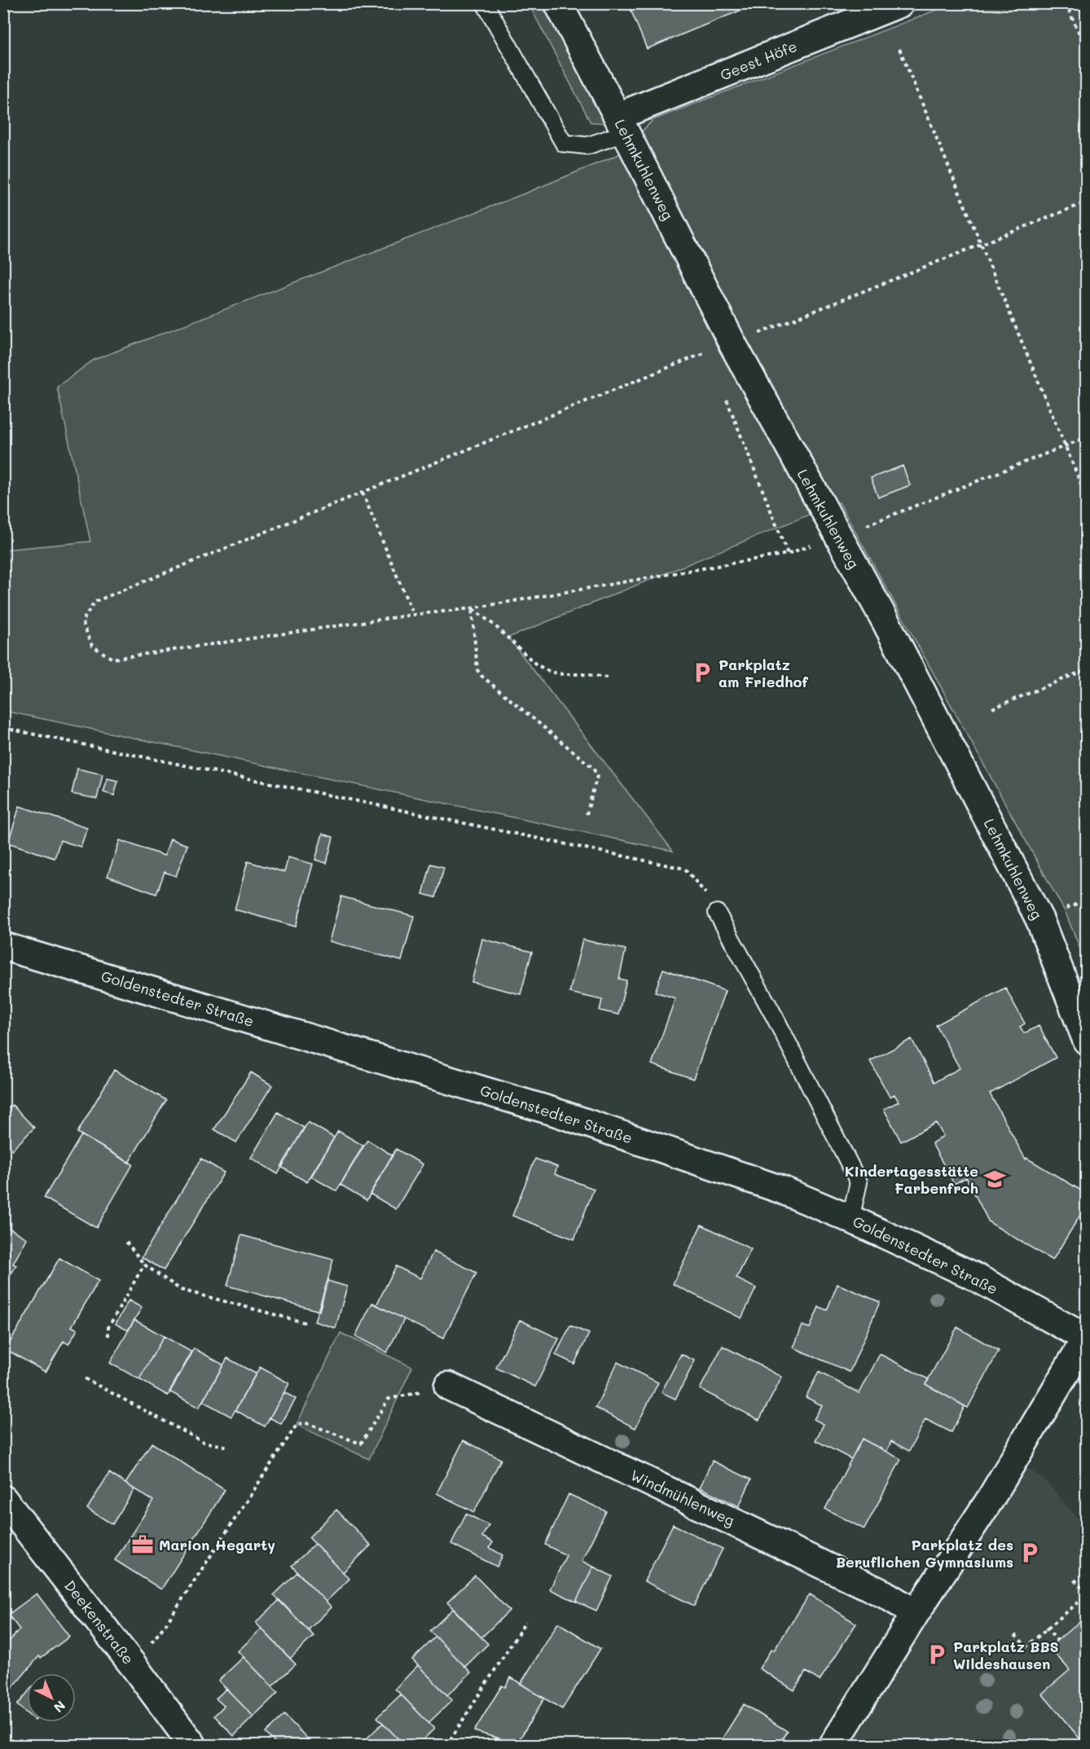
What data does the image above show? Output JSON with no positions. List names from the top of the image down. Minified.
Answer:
{"streets":{"street":["Geest Höfe","Lehmkuhlenweg","Goldenstedter Straße","Windmühlenweg","Deekenstraße"]},"crossings":[["Geest Höfe","Lehmkuhlenweg"]],"places":{"parking":["Parkplatz am Friedhof","Parkplatz des Beruflichen Gymnasiums","Parkplatz BBS Wildeshausen"],"school or university":["Kindertagesstätte Farbenfroh"],"office":["Marion Hegarty"]},"north":"bottom right"}
